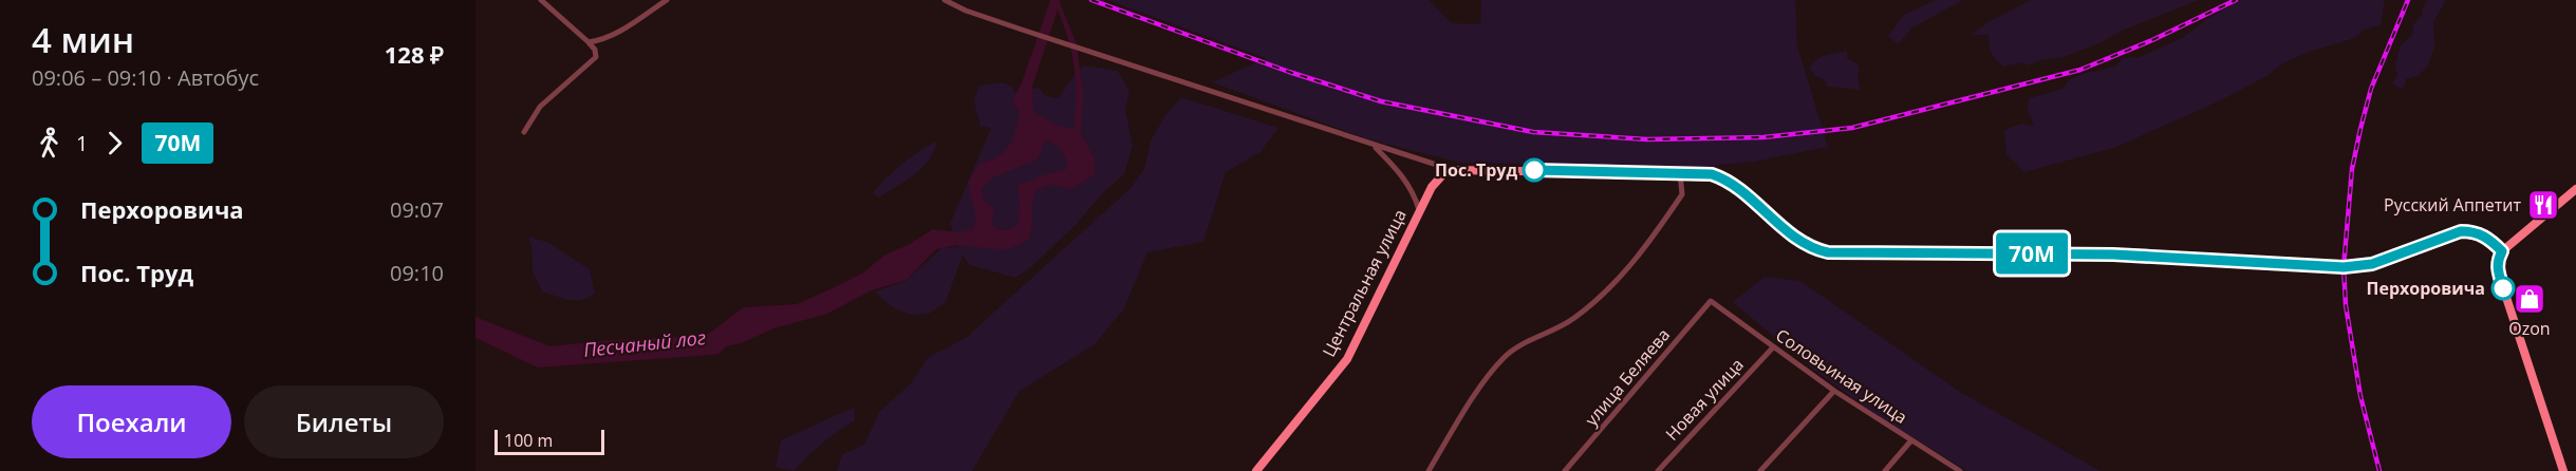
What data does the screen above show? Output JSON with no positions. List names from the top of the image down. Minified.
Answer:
{"streets":{"street":["Центральная улица","Соловьиная улица","улица Беляева","Новая улица"]},"crossings":[["Соловьиная улица","улица Беляева"],["Соловьиная улица","Новая улица"]],"water":["Песчаный лог"],"places":{"other":["Пос. Труд","Перхоровича"],"restaurant":["Русский Аппетит"],"shop":["Ozon"]},"lines":["bus line 70М"],"scale_bar":"100 m","page":{"heading":["4 мин","09:06 – 09:10 · Автобус","128 ₽"],"on_map":"70М","legs":["1","70М"],"list":[{"name":"Перхоровича","value":"09:07"},{"name":"Пос. Труд","value":"09:10"}],"buttons":["Поехали","Билеты"],"scale":"100 m"}}
